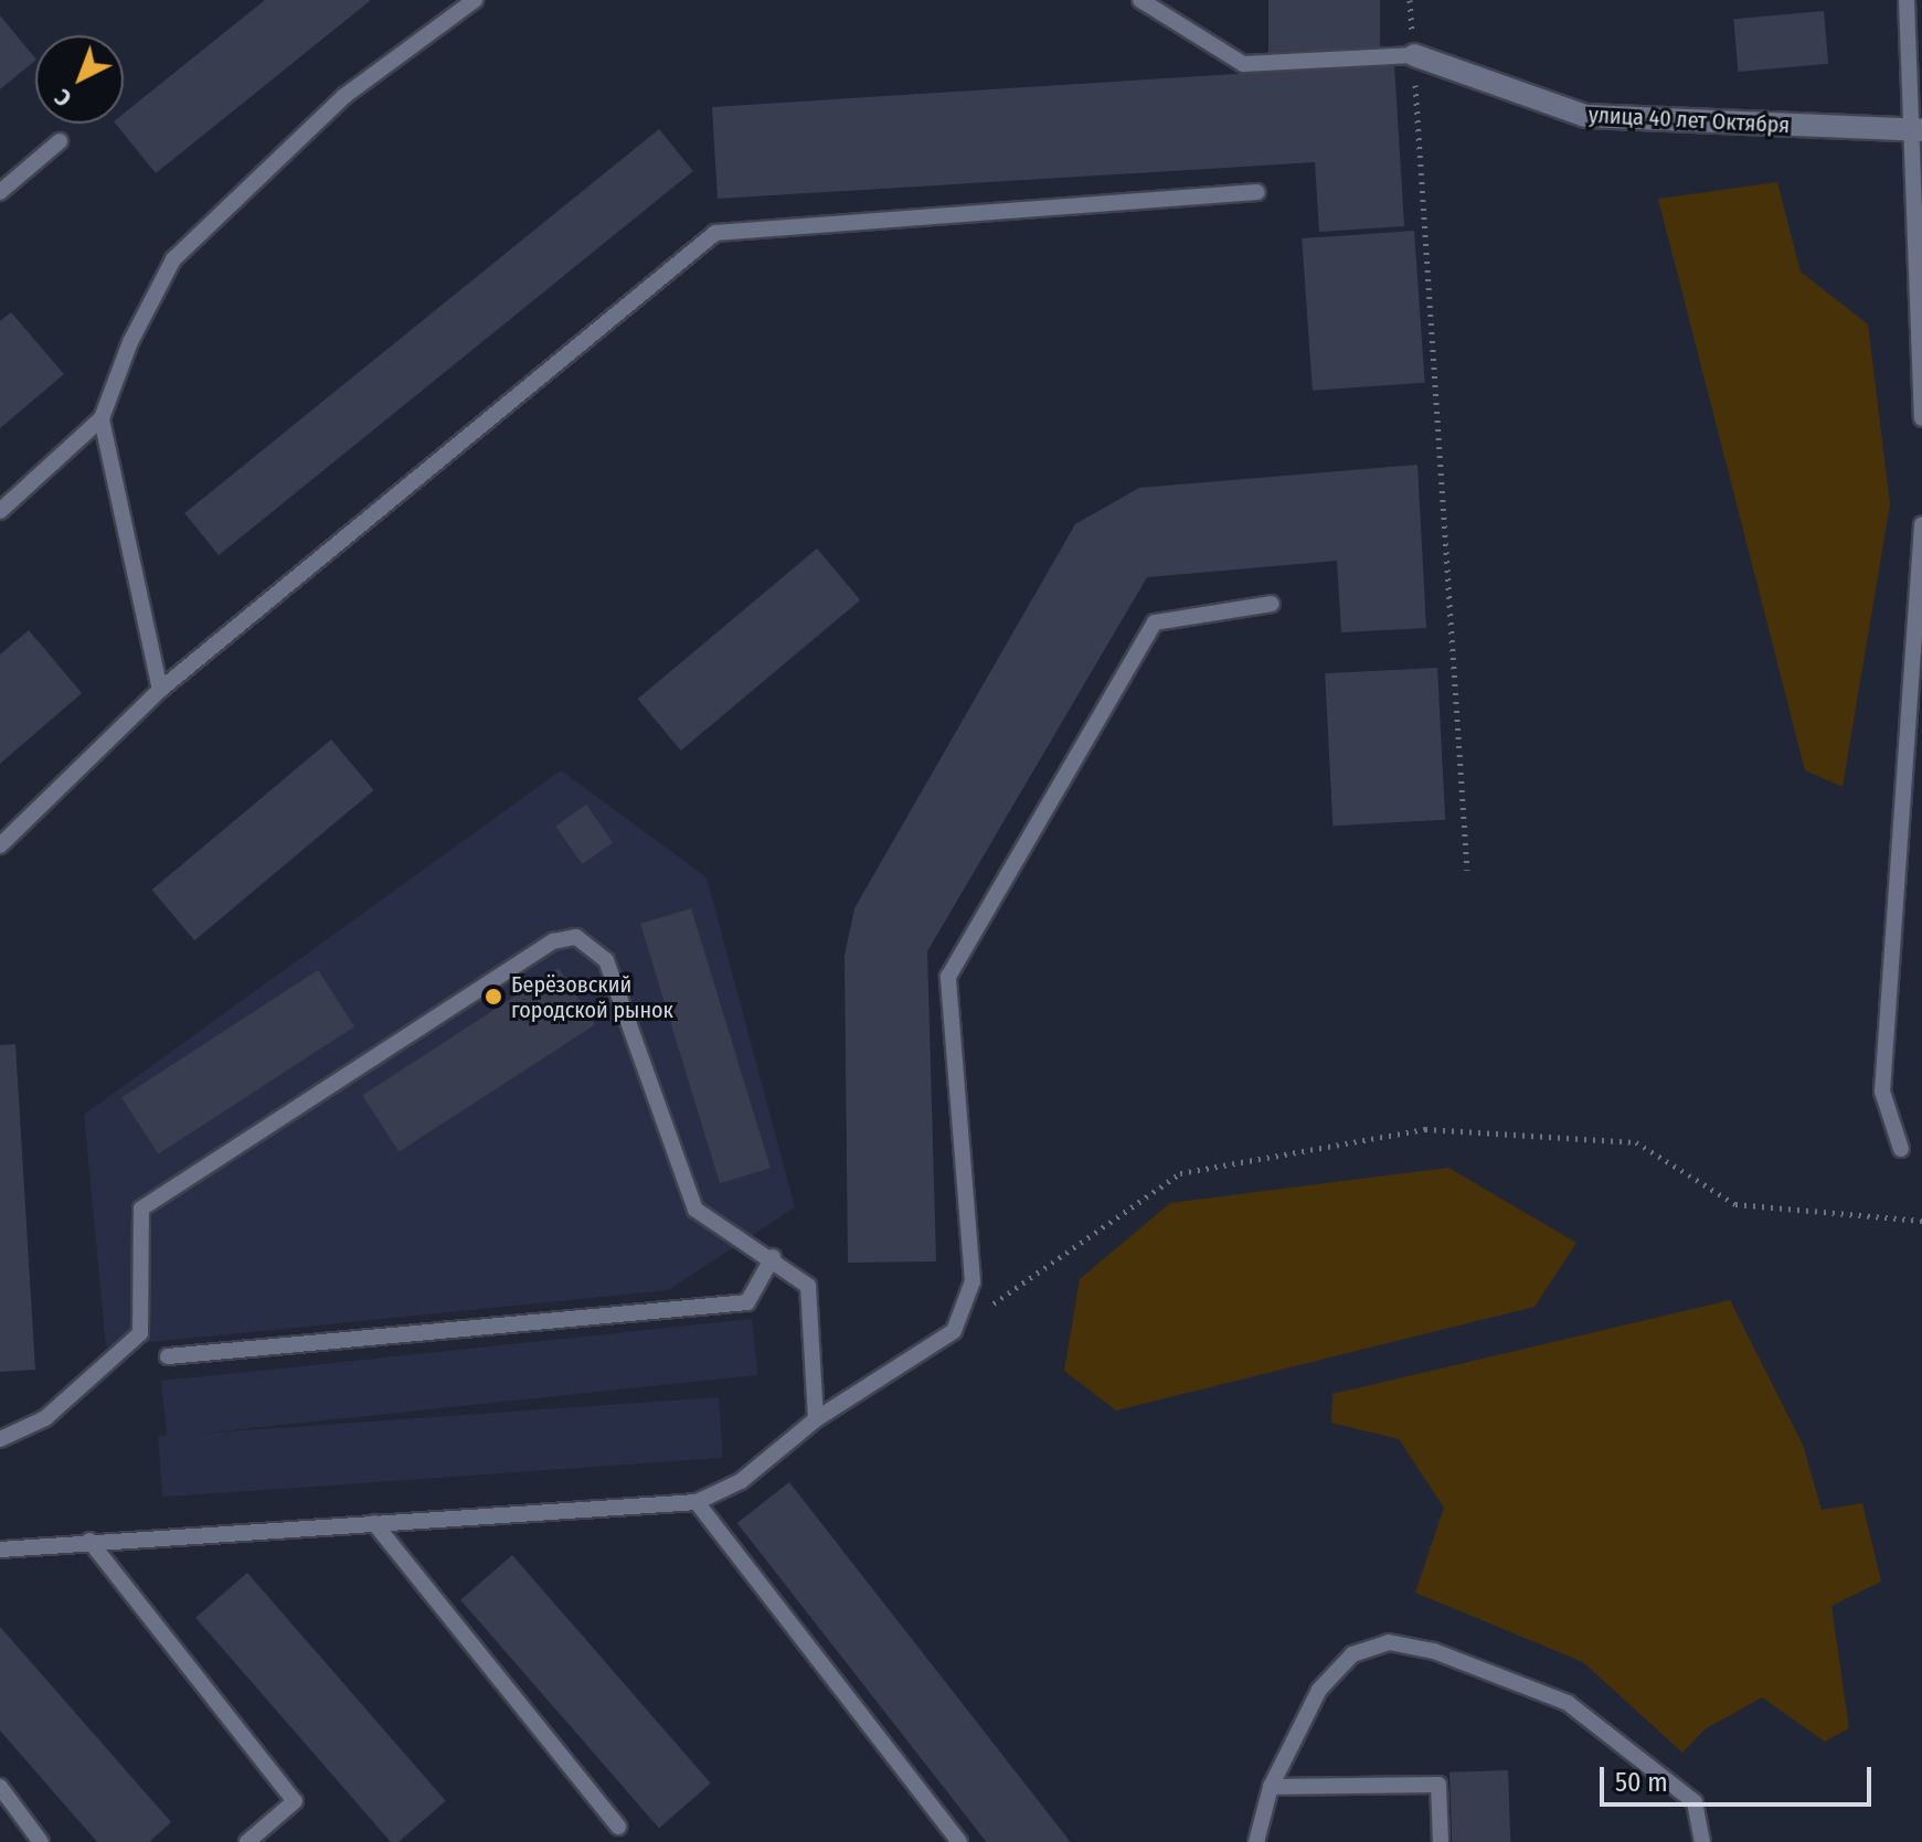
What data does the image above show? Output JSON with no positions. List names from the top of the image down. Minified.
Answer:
{"streets":{"street":["улица 40 лет Октября"]},"places":["Берёзовский городской рынок"],"scale_bar":"50 m","north":"bottom left"}
